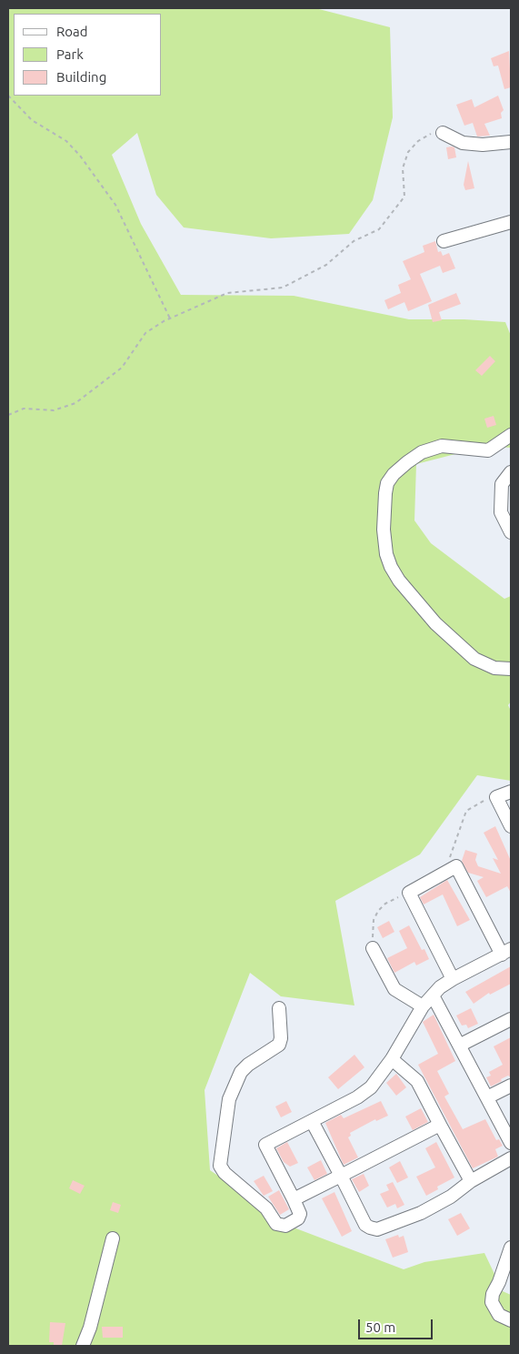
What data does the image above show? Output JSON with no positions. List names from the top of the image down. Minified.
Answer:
{"legend":["Road","Park","Building"],"scale_bar":"50 m"}
